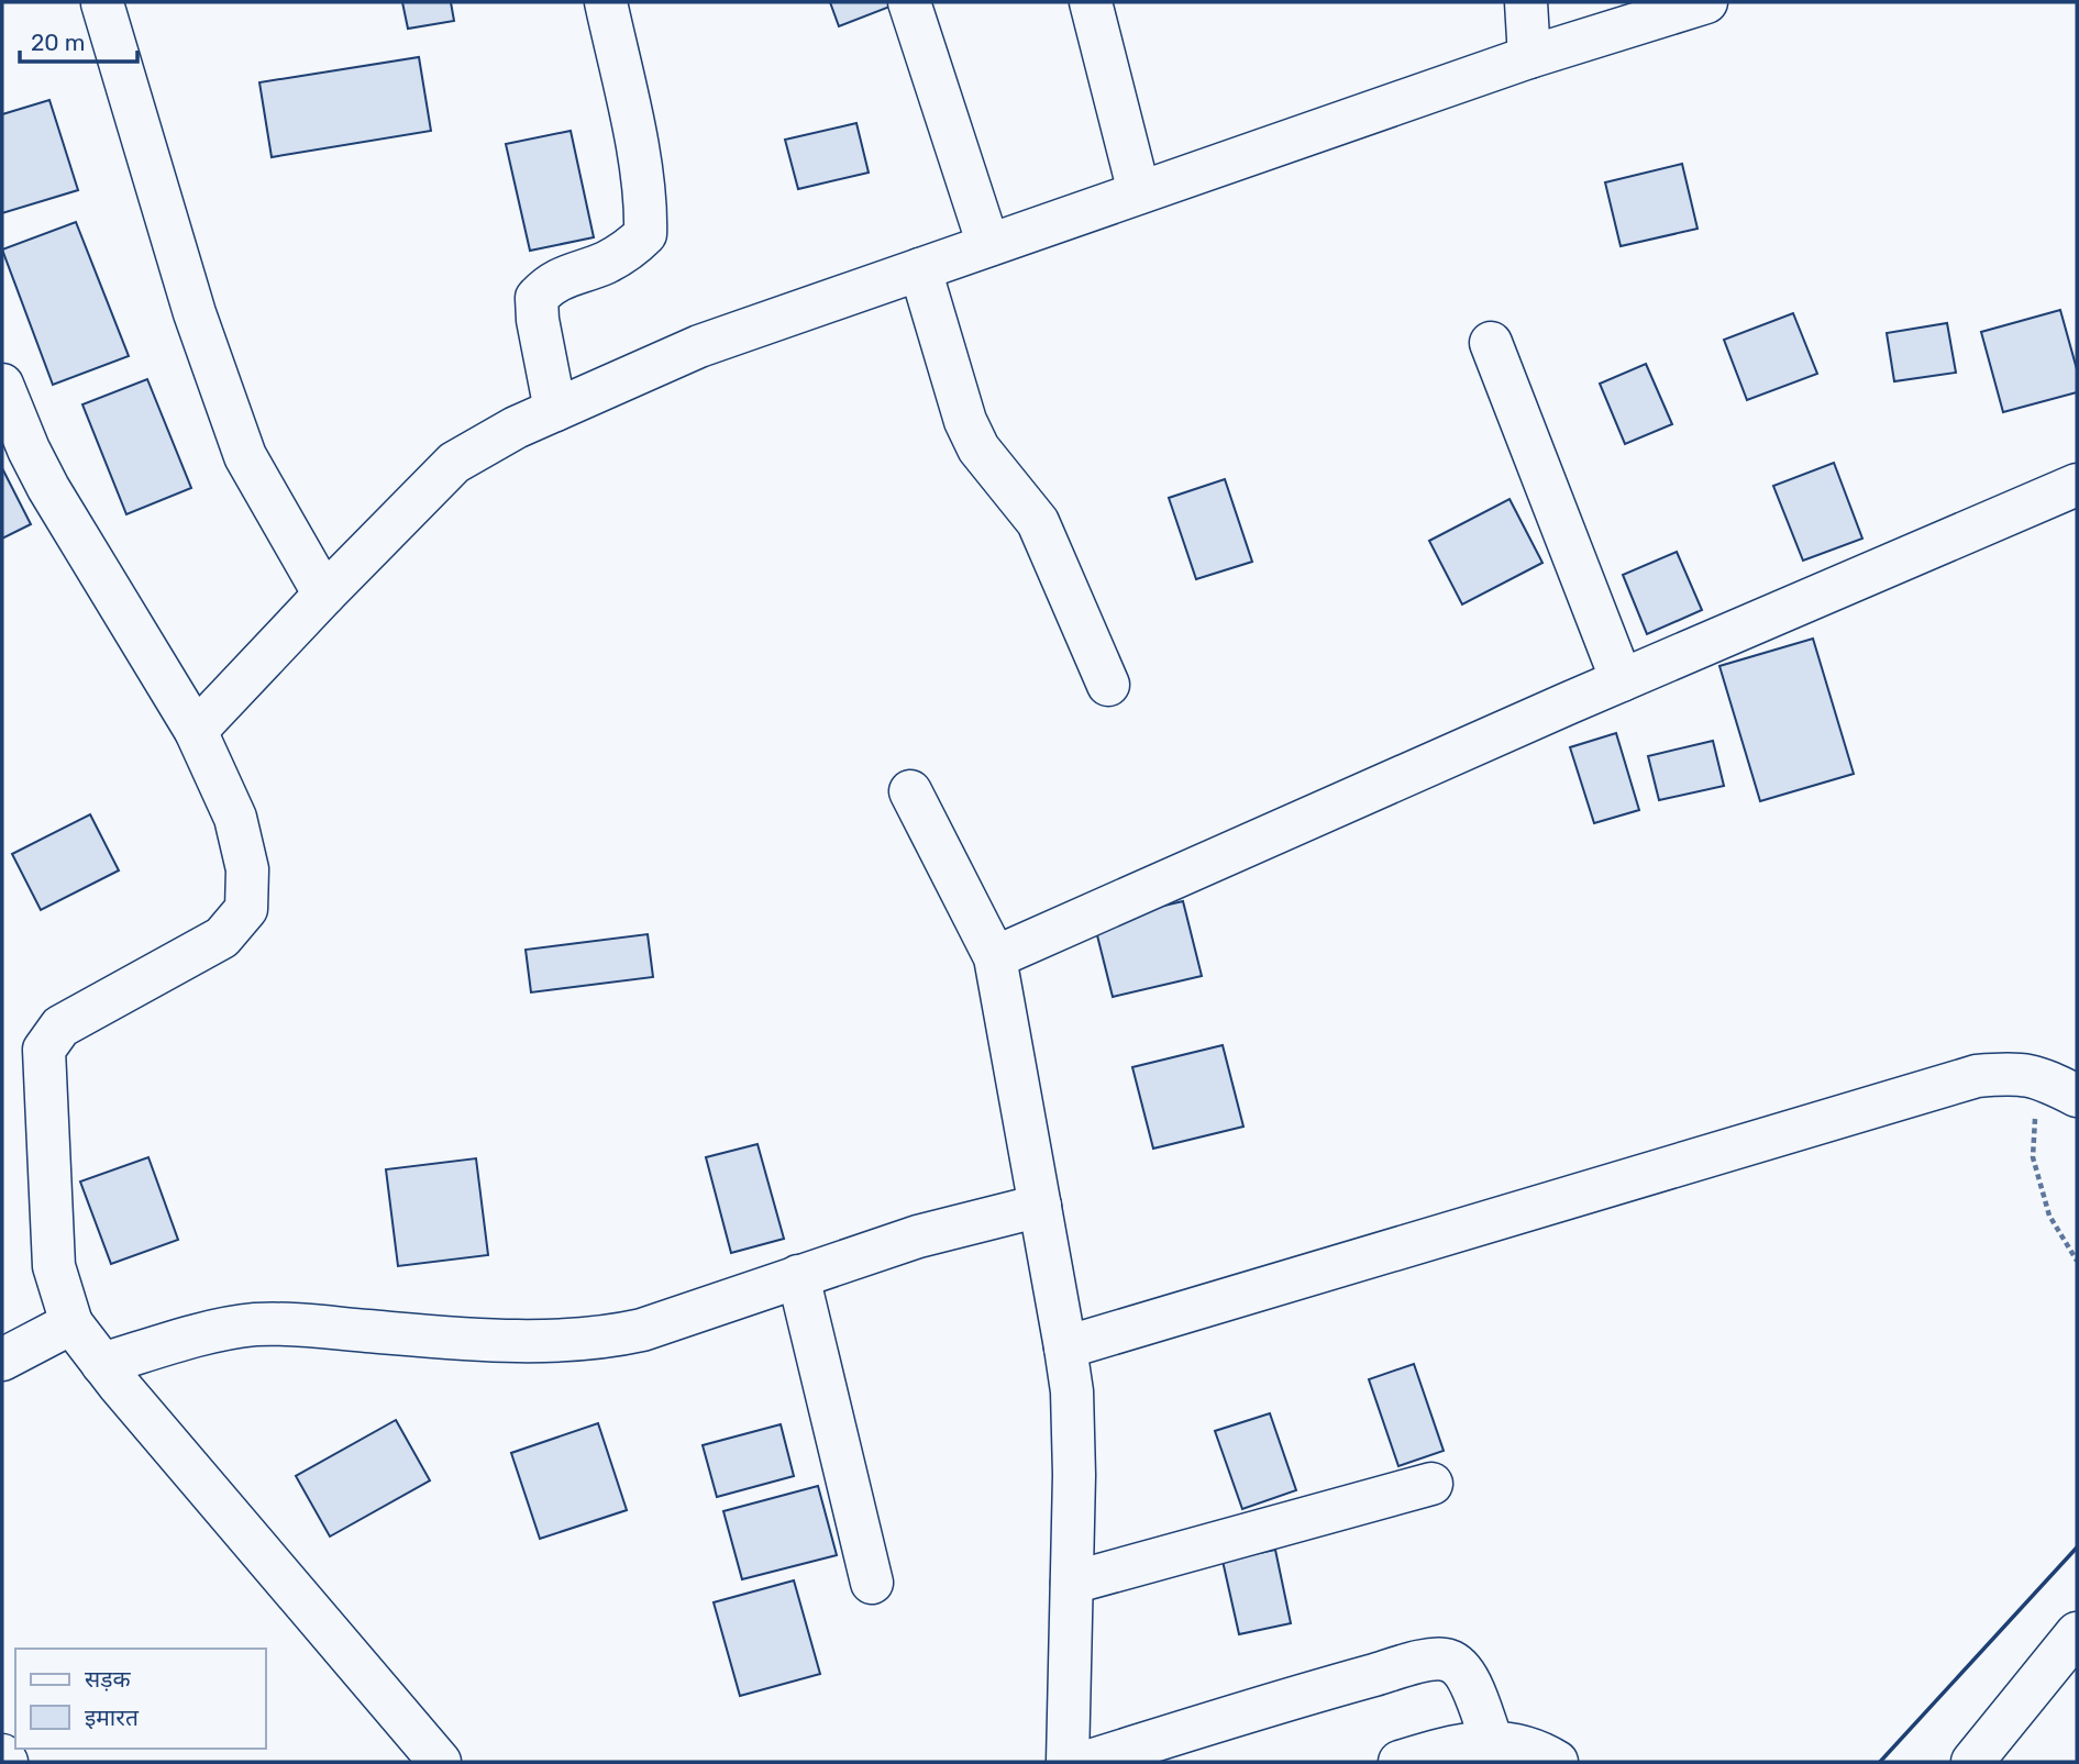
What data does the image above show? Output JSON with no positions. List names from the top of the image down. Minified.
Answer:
{"legend":["सड़क","इमारत"],"scale_bar":"20 m"}
